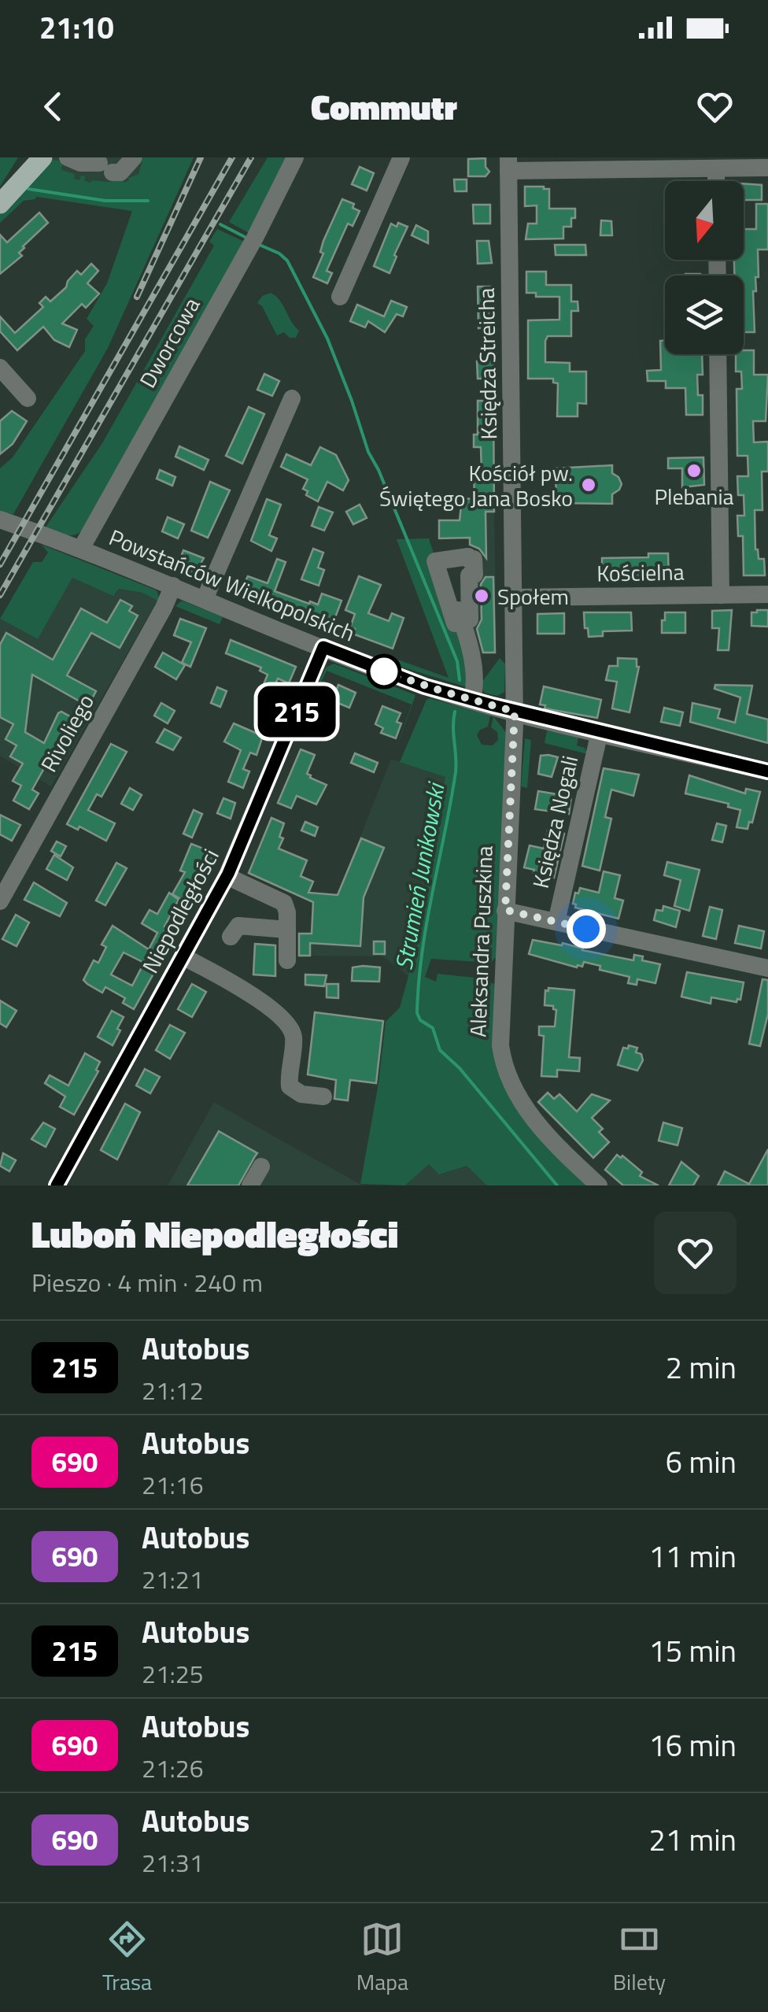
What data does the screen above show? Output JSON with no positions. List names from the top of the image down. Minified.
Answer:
{"streets":{"street":["Dworcowa","Księdza Streicha","Kościelna","Powstańców Wielkopolskich","Rivoliego","Księdza Nogali","Niepodległości","Aleksandra Puszkina"]},"crossings":[["Dworcowa","Powstańców Wielkopolskich"],["Księdza Streicha","Kościelna"],["Księdza Streicha","Powstańców Wielkopolskich"],["Księdza Streicha","Aleksandra Puszkina"],["Powstańców Wielkopolskich","Rivoliego"],["Powstańców Wielkopolskich","Księdza Nogali"],["Powstańców Wielkopolskich","Niepodległości"],["Powstańców Wielkopolskich","Aleksandra Puszkina"]],"water":["Strumień Junikowski"],"places":["Plebania","Kościół pw. Świętego Jana Bosko","Społem"],"lines":["bus line 215"],"north":"bottom","page":{"status":"21:10","header":"Commutr","on_map":"215","heading":["Luboń Niepodległości","Pieszo · 4 min · 240 m"],"list":[{"mark":"215","name":"Autobus","note":"21:12","value":"2 min"},{"mark":"690","name":"Autobus","note":"21:16","value":"6 min"},{"mark":"690","name":"Autobus","note":"21:21","value":"11 min"},{"mark":"215","name":"Autobus","note":"21:25","value":"15 min"},{"mark":"690","name":"Autobus","note":"21:26","value":"16 min"},{"mark":"690","name":"Autobus","note":"21:31","value":"21 min"}],"tabs":["Trasa","Mapa","Bilety"]}}
